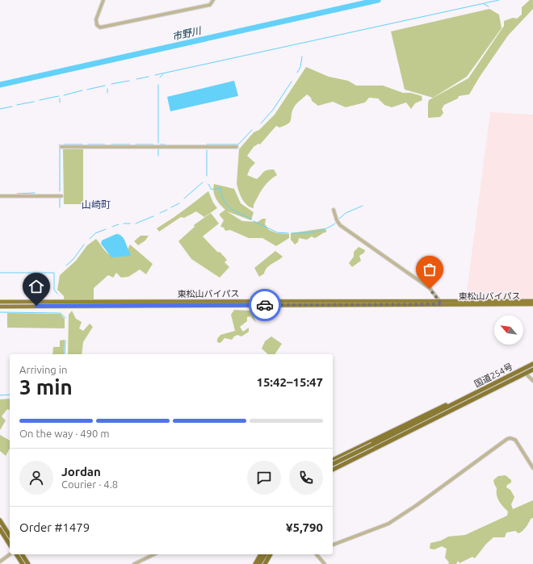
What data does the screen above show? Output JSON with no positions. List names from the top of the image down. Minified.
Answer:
{"streets":{"highway":["国道254号"],"main road":["東松山バイパス"]},"districts":["山崎町"],"water":["市野川"],"north":"top left","page":{"heading":["3 min","Arriving in","15:42–15:47"],"panel":["Jordan","Courier · 4.8","Order #1479","¥5,790"],"bar":"On the way · 490 m"}}
